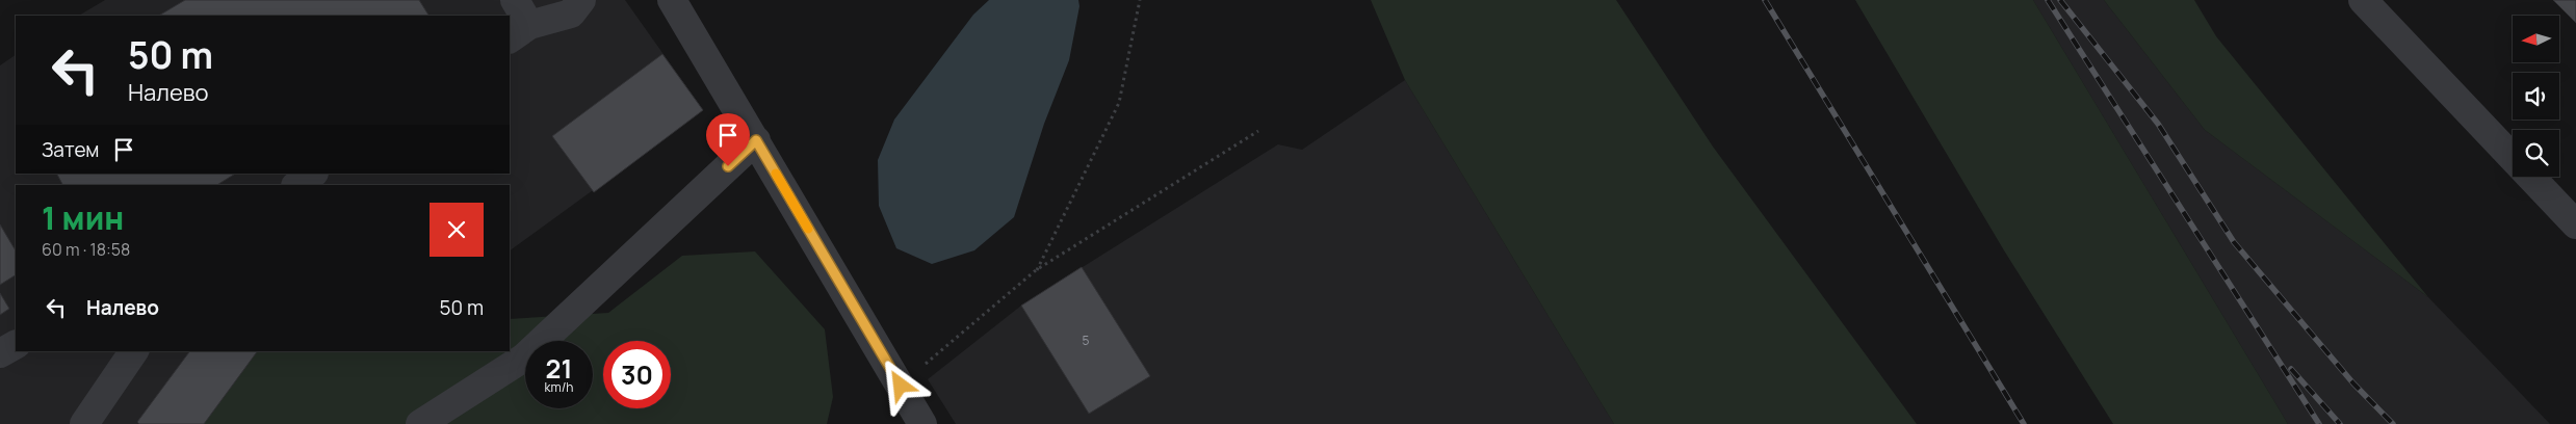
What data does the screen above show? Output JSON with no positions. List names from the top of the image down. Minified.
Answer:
{"house_numbers":["5"],"north":"left","page":{"turn":["50 m","Налево"],"then":"Затем","heading":["1 мин","60 m · 18:58"],"list":[{"name":"Налево","value":"50 m"}],"speed":"21 km/h","limit":"30"}}
